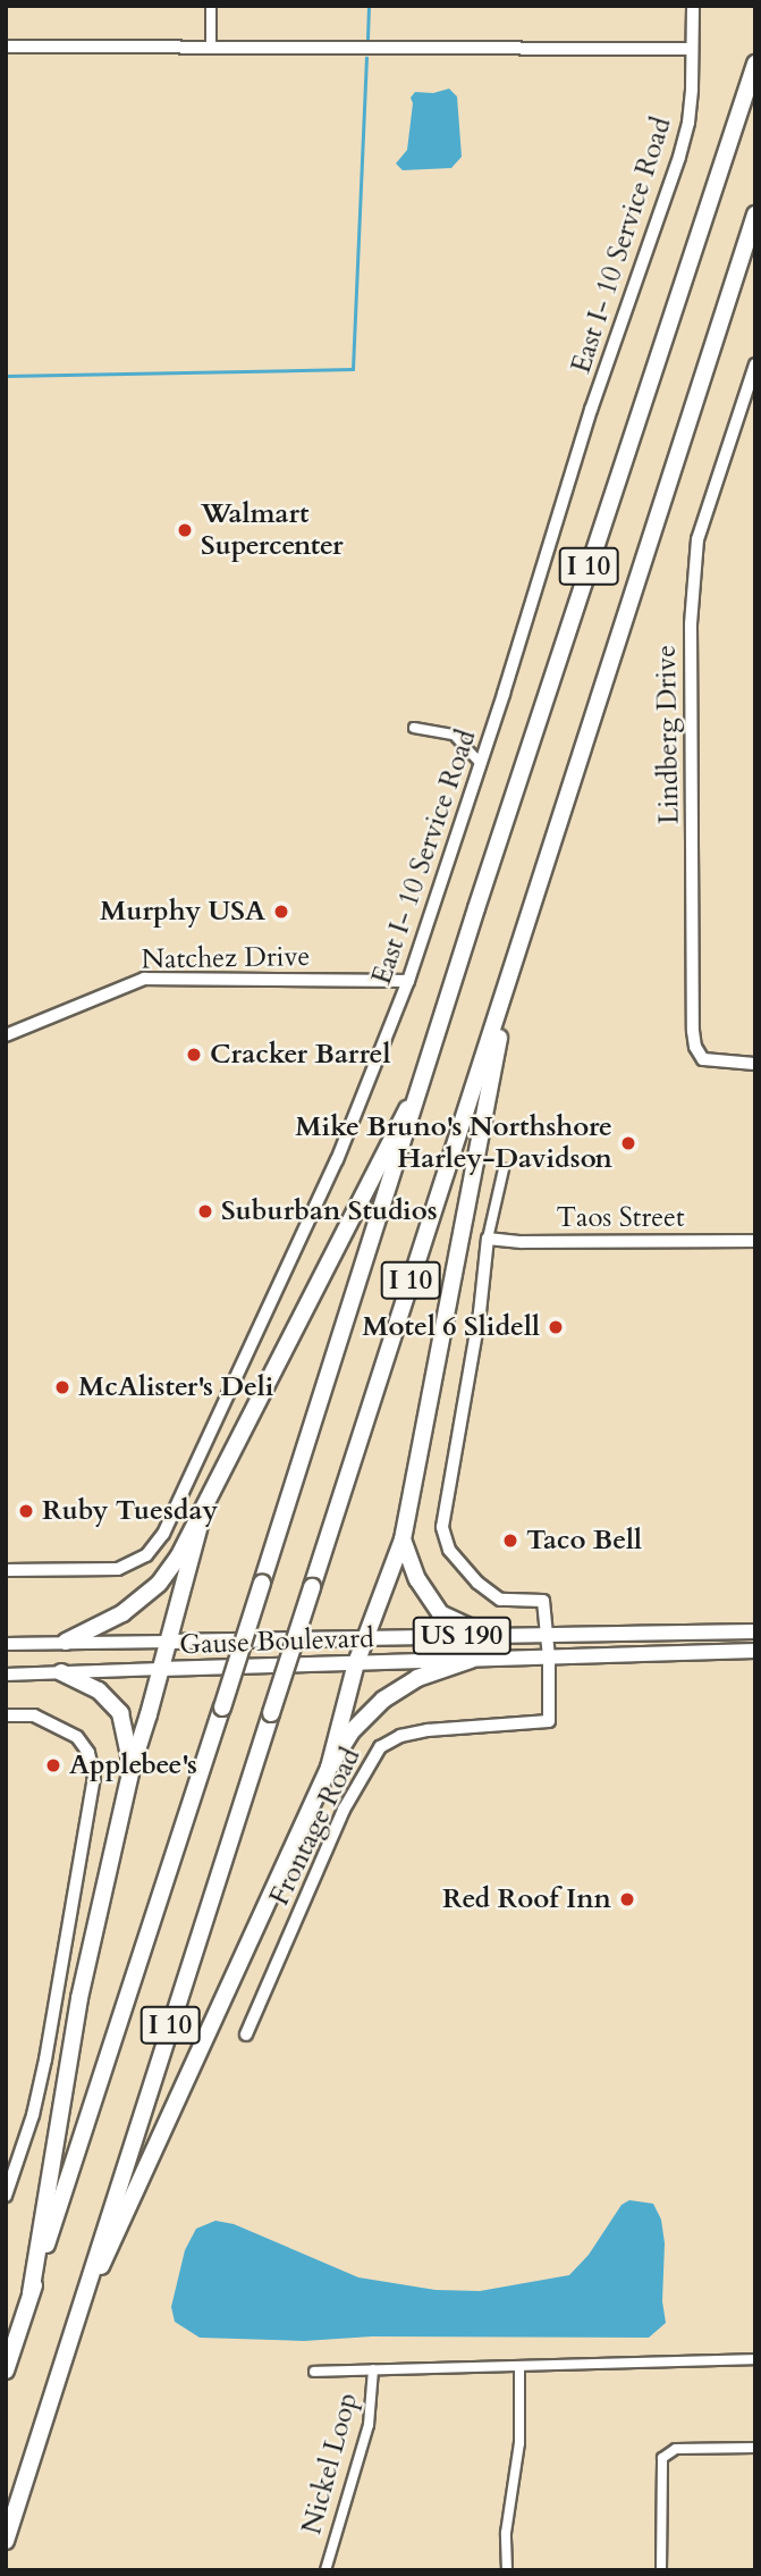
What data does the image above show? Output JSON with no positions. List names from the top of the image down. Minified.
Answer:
{"streets":{"highway":["I 10"],"main road":["US 190","Gause Boulevard"],"street":["East I- 10 Service Road","Lindberg Drive","Natchez Drive","Taos Street","Frontage Road","Nickel Loop"]},"crossings":[["East I- 10 Service Road","Natchez Drive"],["Taos Street","Frontage Road"],["Gause Boulevard","Frontage Road"]],"places":["Walmart Supercenter","Murphy USA","Cracker Barrel","Mike Bruno's Northshore Harley-Davidson","Suburban Studios","Motel 6 Slidell","McAlister's Deli","Ruby Tuesday","Taco Bell","Applebee's","Red Roof Inn"]}
